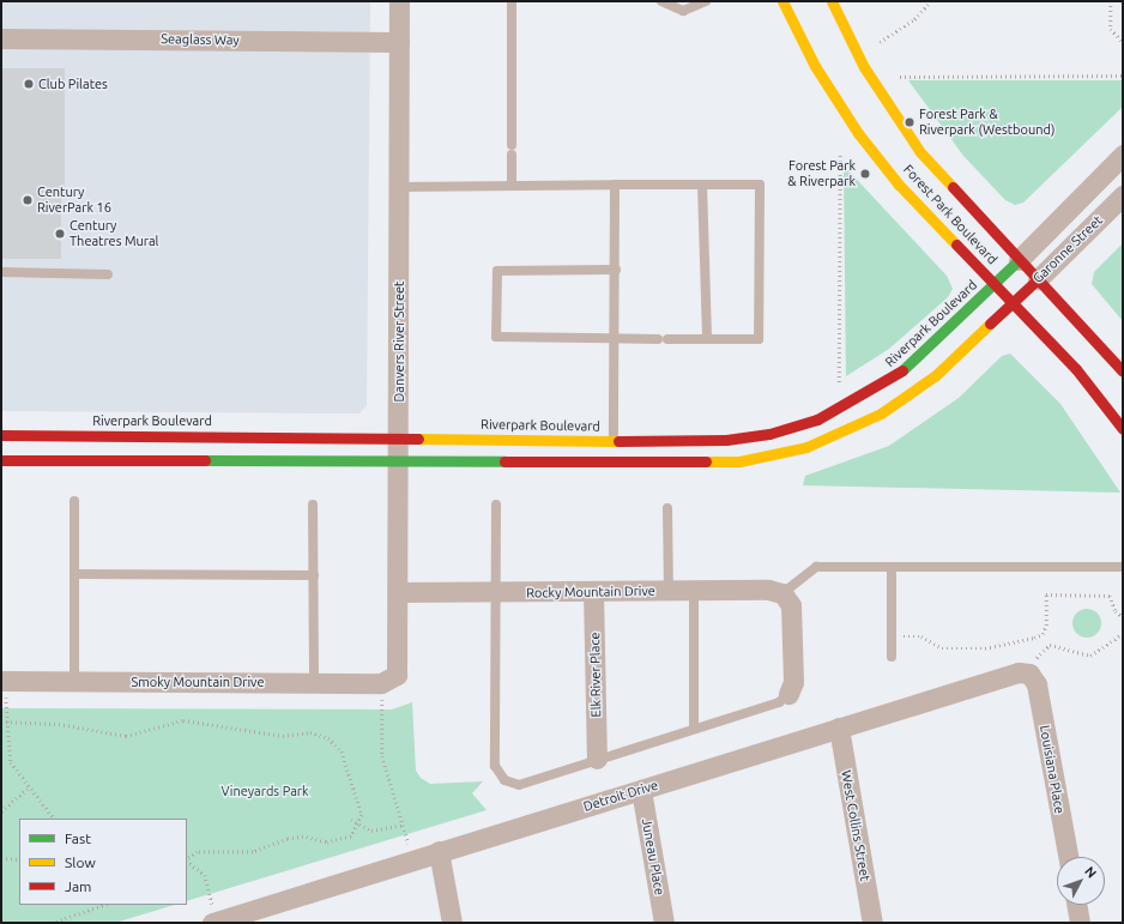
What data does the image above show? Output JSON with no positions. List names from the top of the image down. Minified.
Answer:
{"streets":{"street":["Seaglass Way","Forest Park Boulevard","Garonne Street","Riverpark Boulevard","Danvers River Street","Rocky Mountain Drive","Elk River Place","Smoky Mountain Drive","Louisiana Place","Detroit Drive","West Collins Street","Juneau Place"]},"crossings":[["Seaglass Way","Danvers River Street"],["Forest Park Boulevard","Garonne Street"],["Forest Park Boulevard","Riverpark Boulevard"],["Garonne Street","Riverpark Boulevard"],["Riverpark Boulevard","Danvers River Street"],["Danvers River Street","Rocky Mountain Drive"],["Danvers River Street","Smoky Mountain Drive"],["Rocky Mountain Drive","Elk River Place"],["Louisiana Place","Detroit Drive"],["Detroit Drive","West Collins Street"],["Detroit Drive","Juneau Place"]],"parks":["Vineyards Park"],"places":["Club Pilates","Forest Park & Riverpark (Westbound)","Forest Park & Riverpark","Century RiverPark 16","Century Theatres Mural"],"legend":["Fast","Slow","Jam"],"north":"top right"}
